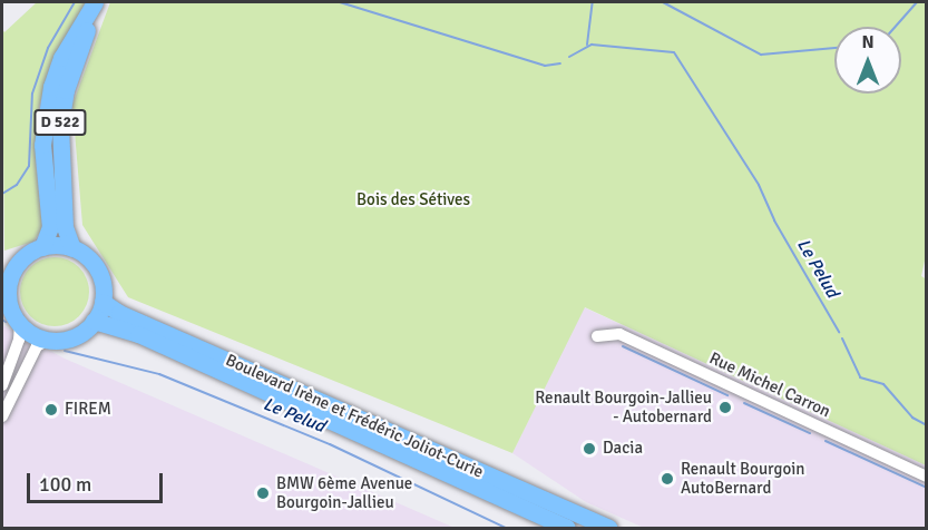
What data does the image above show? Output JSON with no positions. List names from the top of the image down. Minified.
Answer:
{"streets":{"main road":["D 522","Boulevard Irène et Frédéric Joliot-Curie"],"street":["Rue Michel Carron"]},"crossings":[["D 522","Boulevard Irène et Frédéric Joliot-Curie"]],"water":["Le Pelud"],"parks":["Bois des Sétives"],"places":["Renault Bourgoin-Jallieu - Autobernard","FIREM","Dacia","Renault Bourgoin AutoBernard","BMW 6ème Avenue Bourgoin-Jallieu"],"scale_bar":"100 m","north":"top"}
